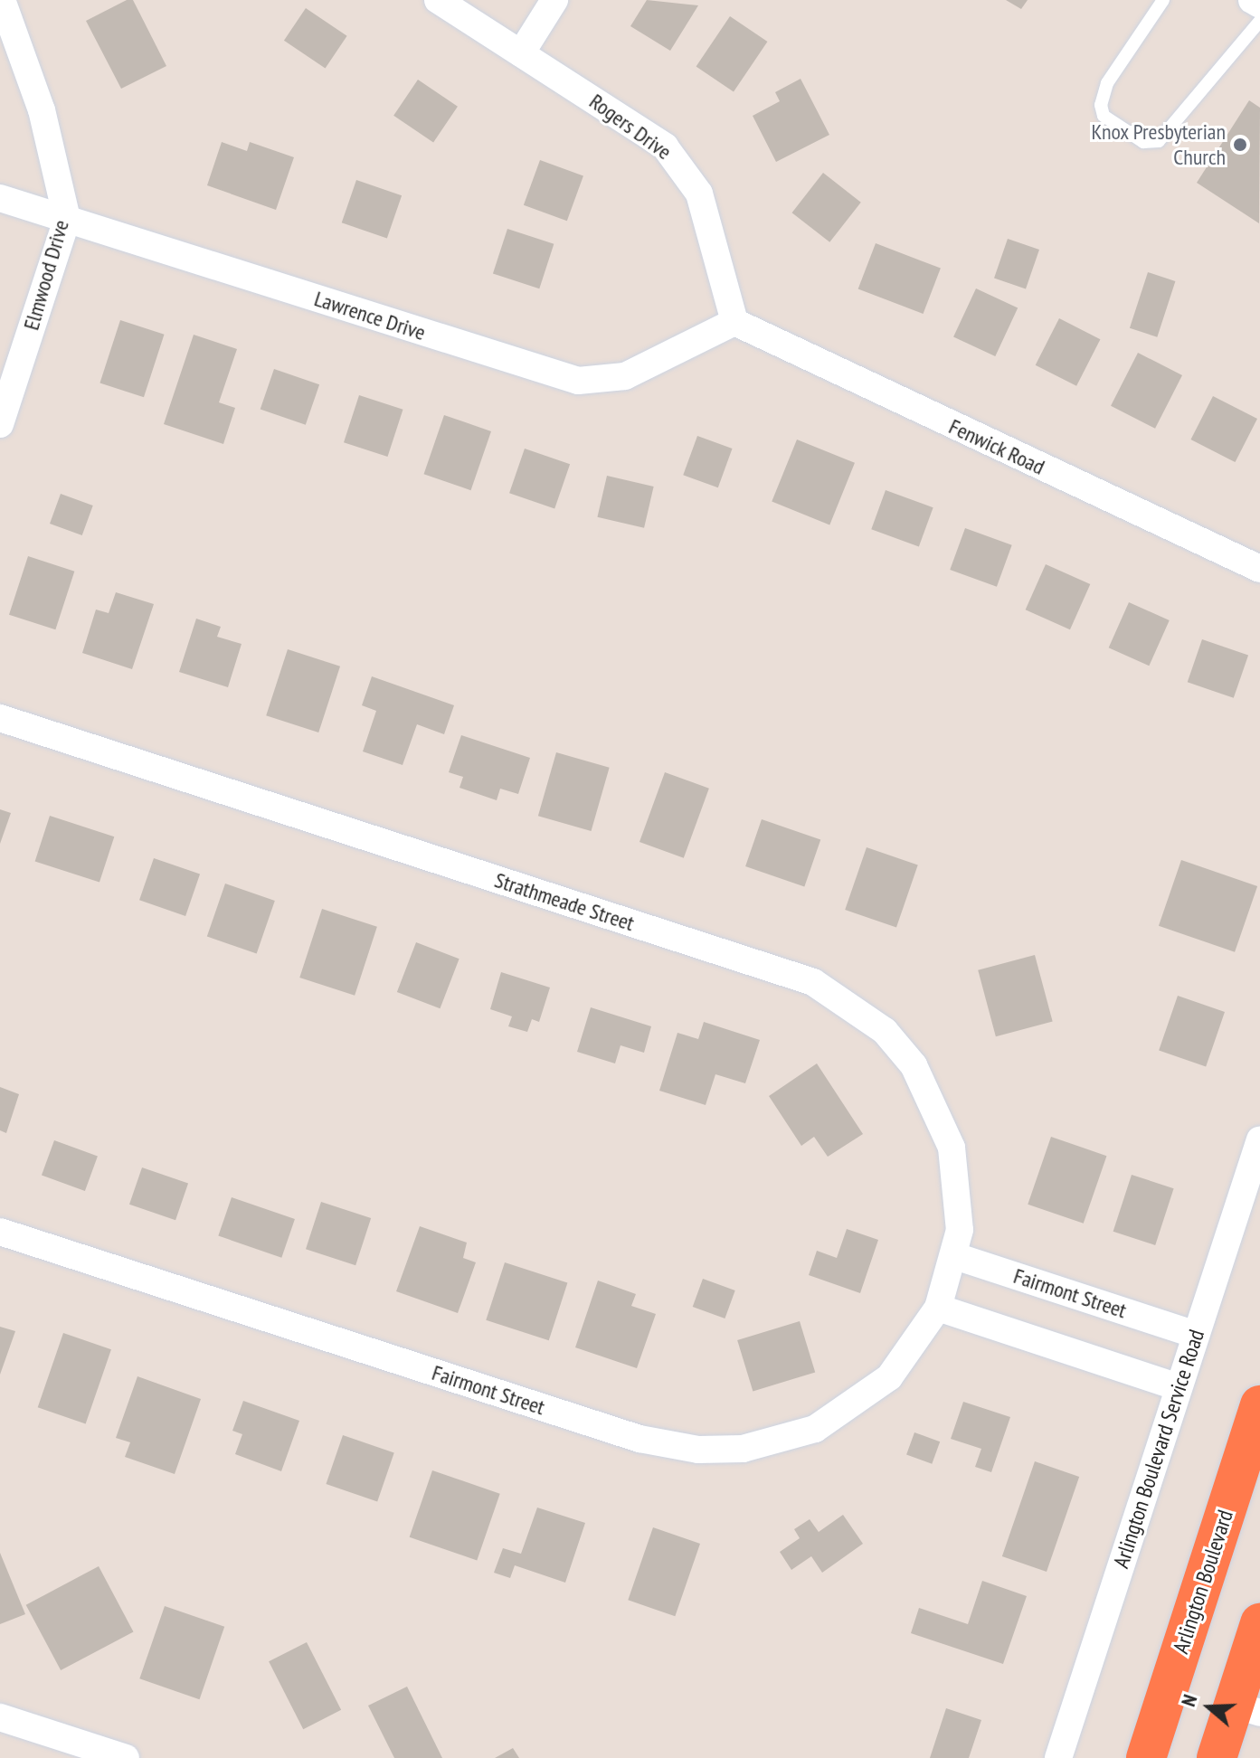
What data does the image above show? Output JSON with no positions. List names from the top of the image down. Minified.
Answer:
{"streets":{"highway":["Arlington Boulevard"],"street":["Rogers Drive","Elmwood Drive","Lawrence Drive","Fenwick Road","Strathmeade Street","Fairmont Street","Arlington Boulevard Service Road"]},"crossings":[["Rogers Drive","Lawrence Drive"],["Rogers Drive","Fenwick Road"],["Elmwood Drive","Lawrence Drive"],["Lawrence Drive","Fenwick Road"],["Strathmeade Street","Fairmont Street"],["Fairmont Street","Arlington Boulevard Service Road"]],"places":["Knox Presbyterian Church"],"north":"left"}
